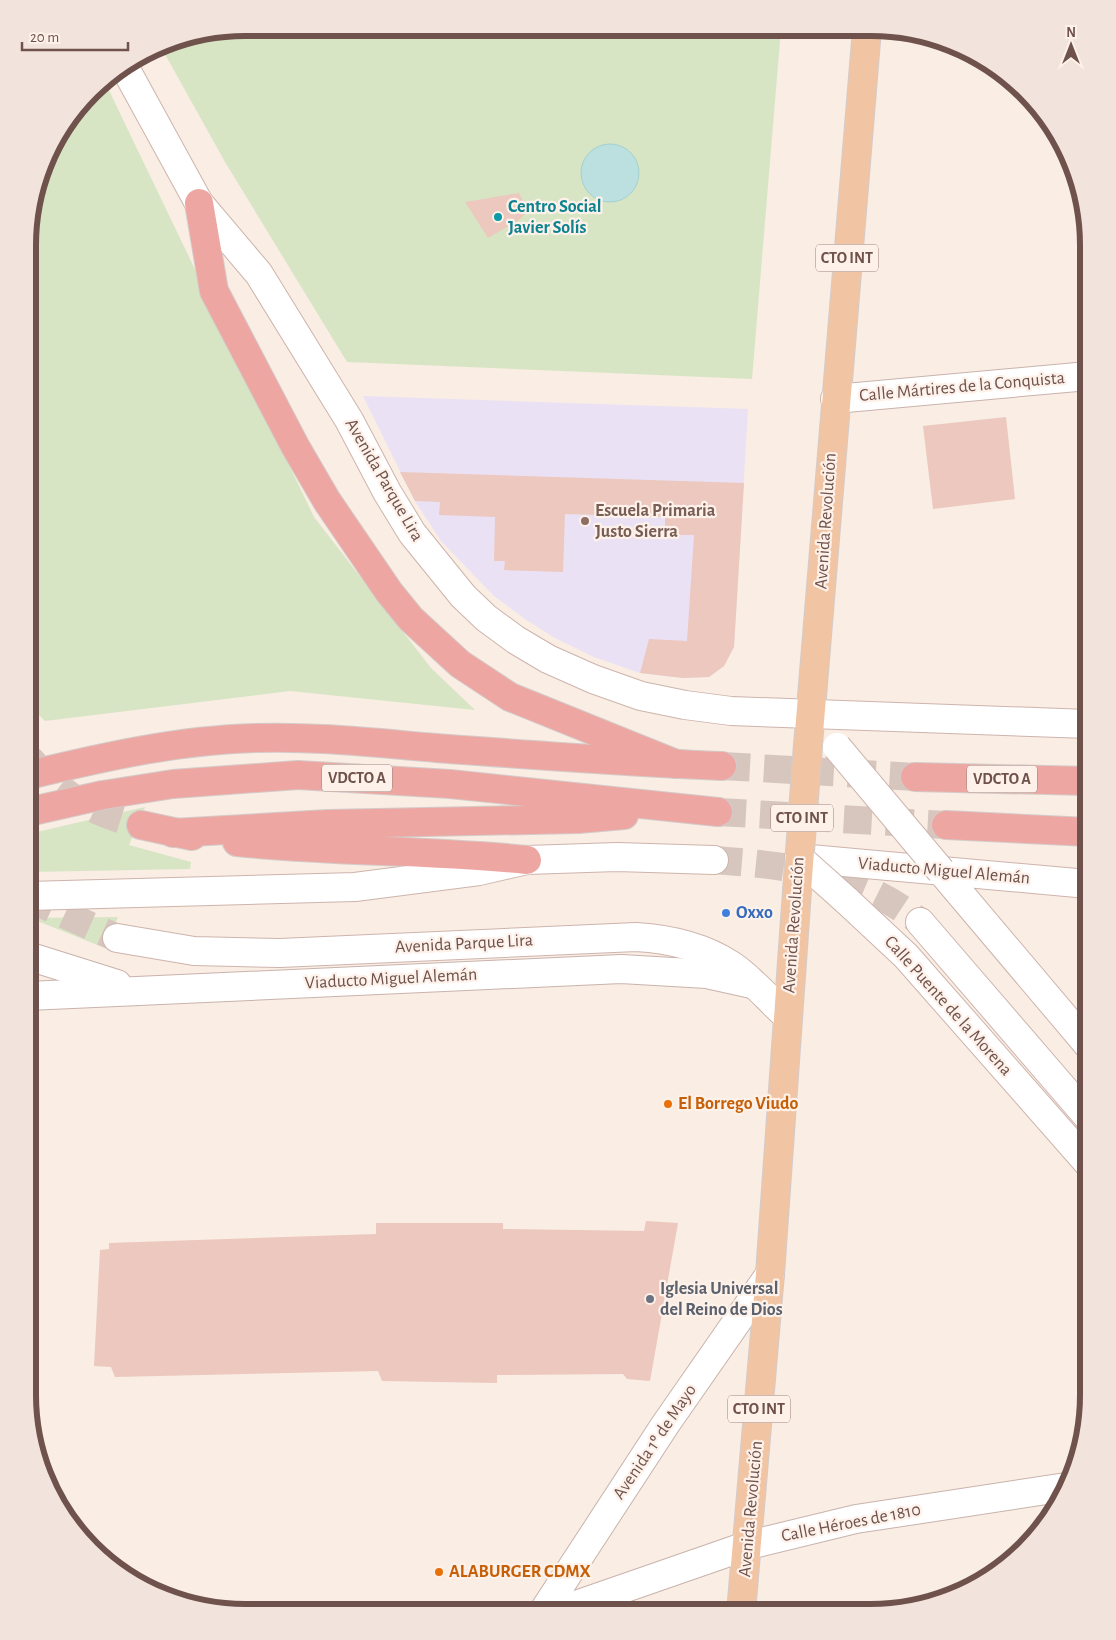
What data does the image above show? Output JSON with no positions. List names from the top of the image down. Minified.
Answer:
{"streets":{"highway":["VDCTO A"],"main road":["CTO INT","Calle Mártires de la Conquista","Avenida Parque Lira","Avenida Revolución","Viaducto Miguel Alemán","Calle Puente de la Morena","Avenida 1º de Mayo","Calle Héroes de 1810"]},"crossings":[["Calle Mártires de la Conquista","Avenida Revolución"],["Avenida Parque Lira","Avenida Revolución"],["Avenida Parque Lira","Viaducto Miguel Alemán"],["Avenida Revolución","Viaducto Miguel Alemán"],["Avenida Revolución","Calle Puente de la Morena"],["Avenida Revolución","Avenida 1º de Mayo"],["Avenida Revolución","Calle Héroes de 1810"],["Viaducto Miguel Alemán","Calle Puente de la Morena"]],"places":["Centro Social Javier Solís","Escuela Primaria Justo Sierra","Oxxo","El Borrego Viudo","Iglesia Universal del Reino de Dios","ALABURGER CDMX"],"scale_bar":"20 m","north":"top"}
